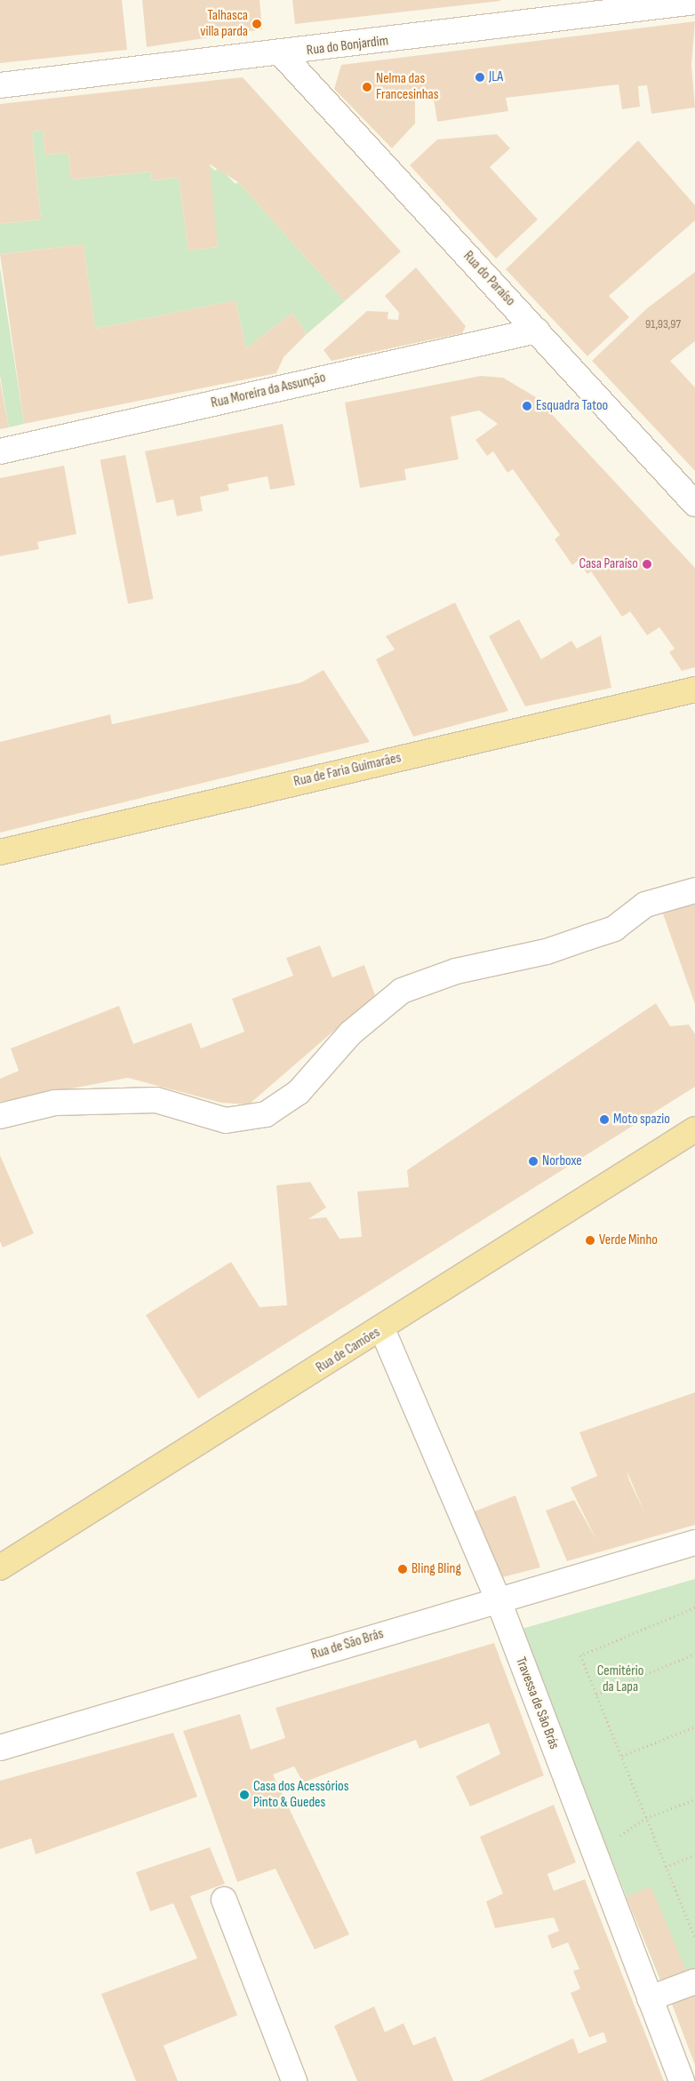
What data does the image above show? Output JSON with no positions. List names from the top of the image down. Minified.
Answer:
{"streets":{"main road":["Rua de Faria Guimarães","Rua de Camões"],"street":["Rua do Bonjardim","Rua do Paraíso","Rua Moreira da Assunção","Rua de São Brás","Travessa de São Brás"]},"crossings":[["Rua do Bonjardim","Rua do Paraíso"],["Rua do Paraíso","Rua Moreira da Assunção"],["Rua de Camões","Travessa de São Brás"],["Rua de São Brás","Travessa de São Brás"]],"parks":["Cemitério da Lapa"],"places":["Talhasca villa parda","JLA","Nelma das Francesinhas","Esquadra Tatoo","Casa Paraíso","Moto spazio","Norboxe","Verde Minho","Bling Bling","Casa dos Acessórios Pinto & Guedes"],"house_numbers":["91,93,97"]}
